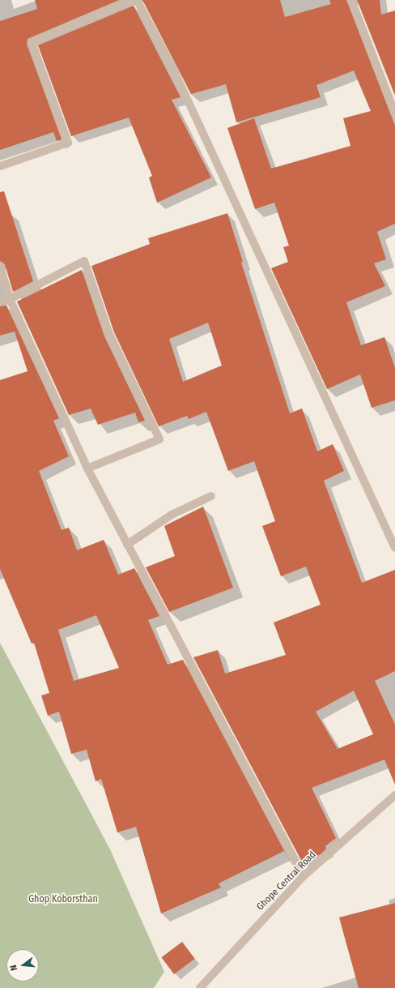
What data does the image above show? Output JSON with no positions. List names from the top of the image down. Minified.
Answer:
{"streets":{"street":["Ghope Central Road"]},"parks":["Ghop Koborsthan"],"north":"left"}
